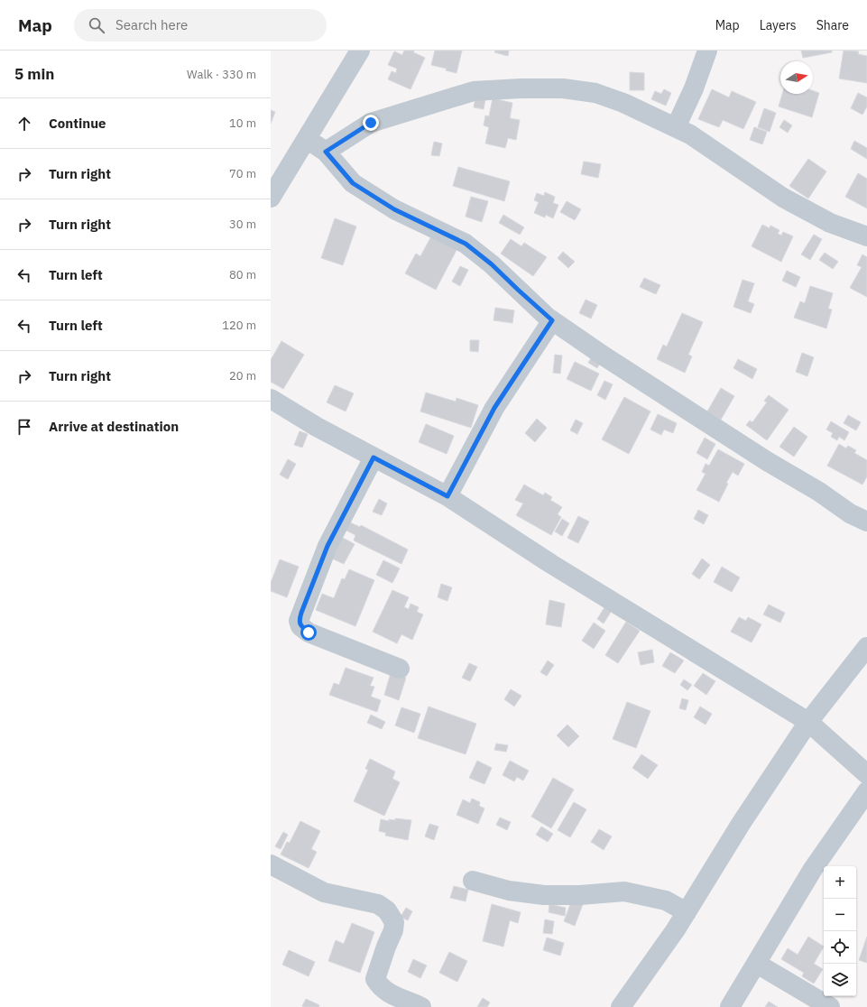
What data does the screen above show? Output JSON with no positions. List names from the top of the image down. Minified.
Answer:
{"north":"right","page":{"header":"Map","search":"Search here","nav":["Map","Layers","Share"],"heading":["5 min","Walk · 330 m"],"list":[["Continue","10 m"],["Turn right","70 m"],["Turn right","30 m"],["Turn left","80 m"],["Turn left","120 m"],["Turn right","20 m"],"Arrive at destination"],"map_buttons":["+","−"]}}
